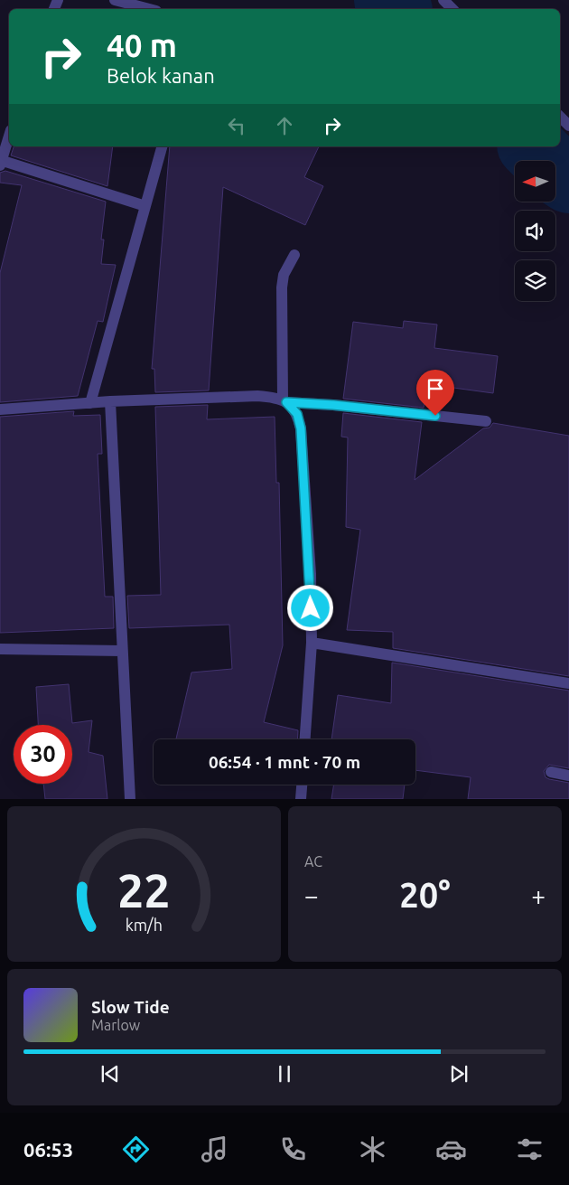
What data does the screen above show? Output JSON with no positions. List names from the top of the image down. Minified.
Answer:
{"north":"left","page":{"turn":["40 m","Belok kanan"],"limit":"30","trip":"06:54 · 1 mnt · 70 m","tile":"AC","heat":["−","20°","+"],"song":["Slow Tide","Marlow"],"tabs":"06:53","gauge":["22","km/h"]}}
